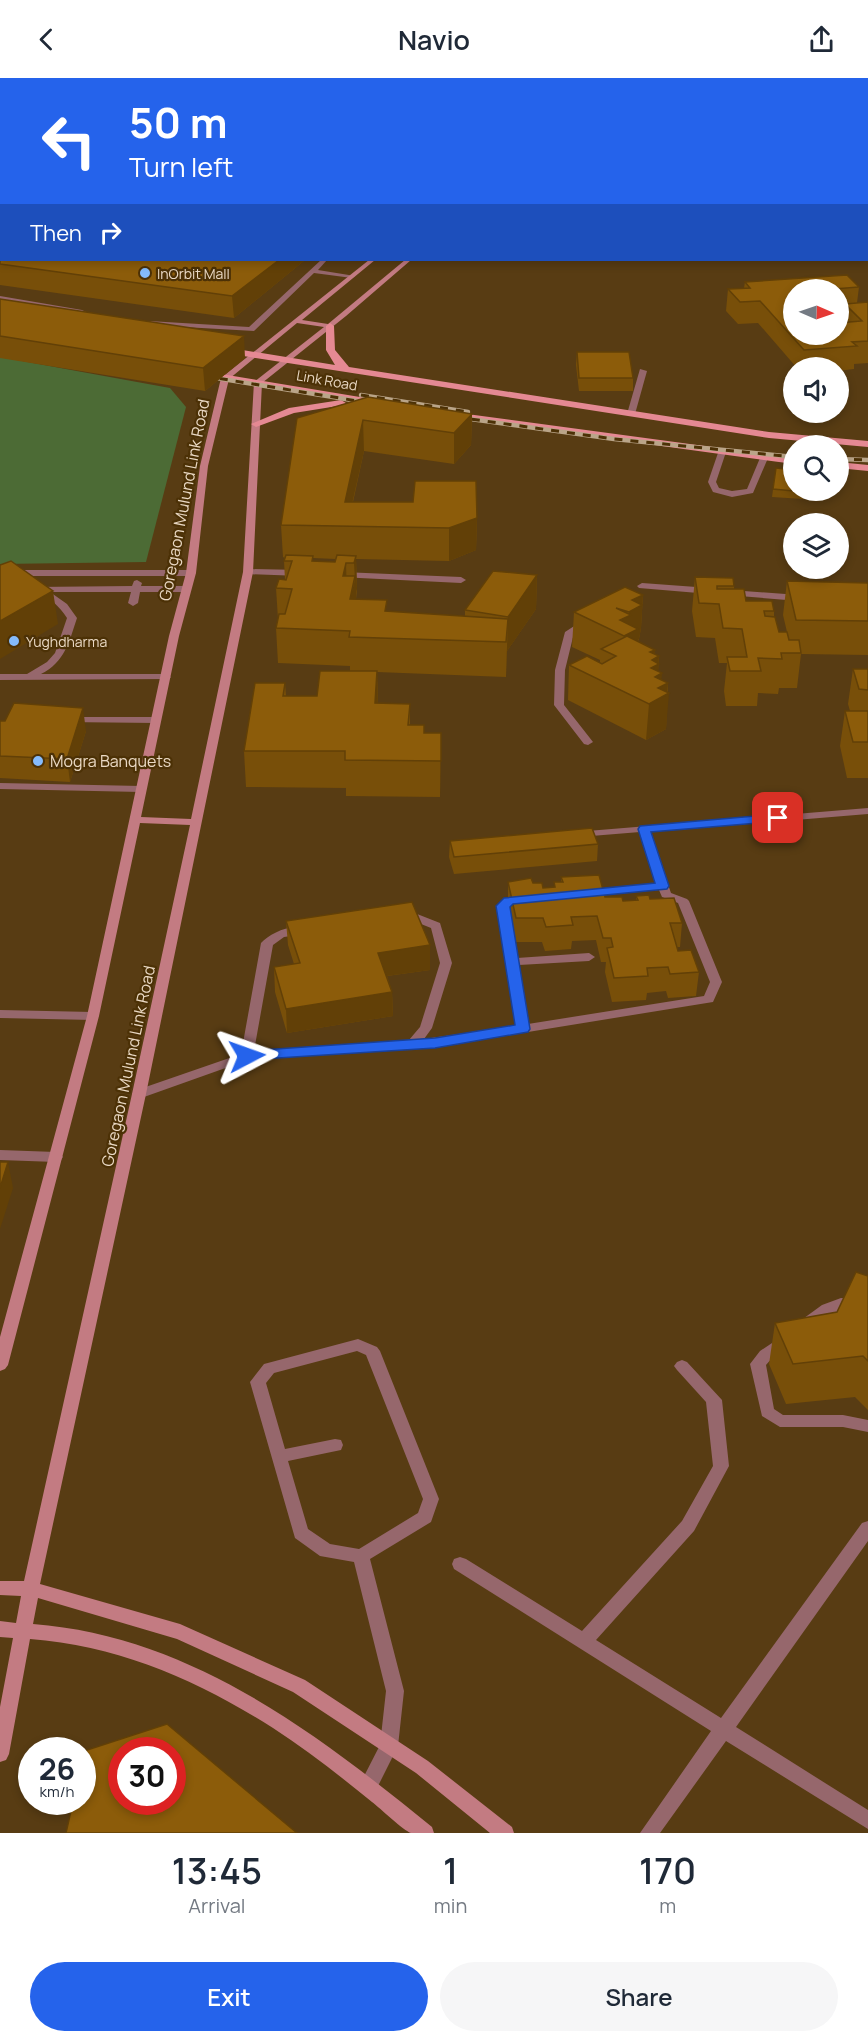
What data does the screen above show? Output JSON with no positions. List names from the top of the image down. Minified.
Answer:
{"streets":{"main road":["Link Road","Goregaon Mulund Link Road"]},"crossings":[["Link Road","Goregaon Mulund Link Road"]],"places":["InOrbit Mall","Yughdharma","Mogra Banquets"],"north":"right","page":{"header":"Navio","turn":["50 m","Turn left"],"then":"Then","speed":"26 km/h","limit":"30","eta":["13:45","Arrival","1","min","170","m"],"buttons":["Exit","Share"]}}
